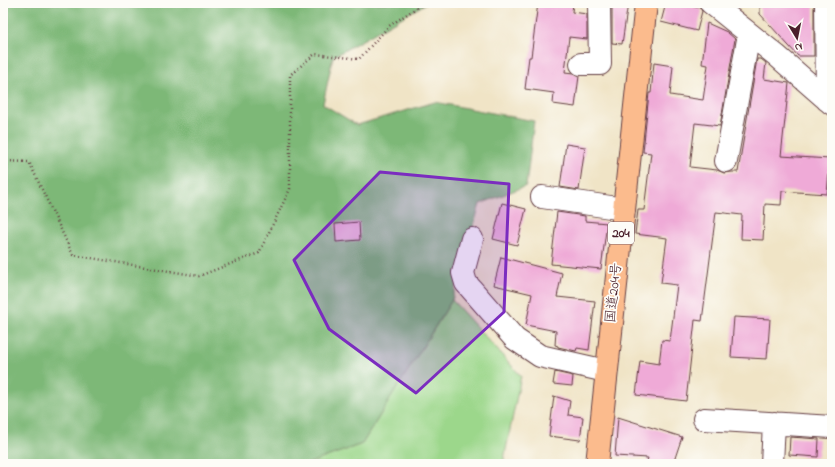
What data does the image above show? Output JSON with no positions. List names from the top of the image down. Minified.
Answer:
{"streets":{"highway":["204","国道204号"]},"north":"bottom"}
